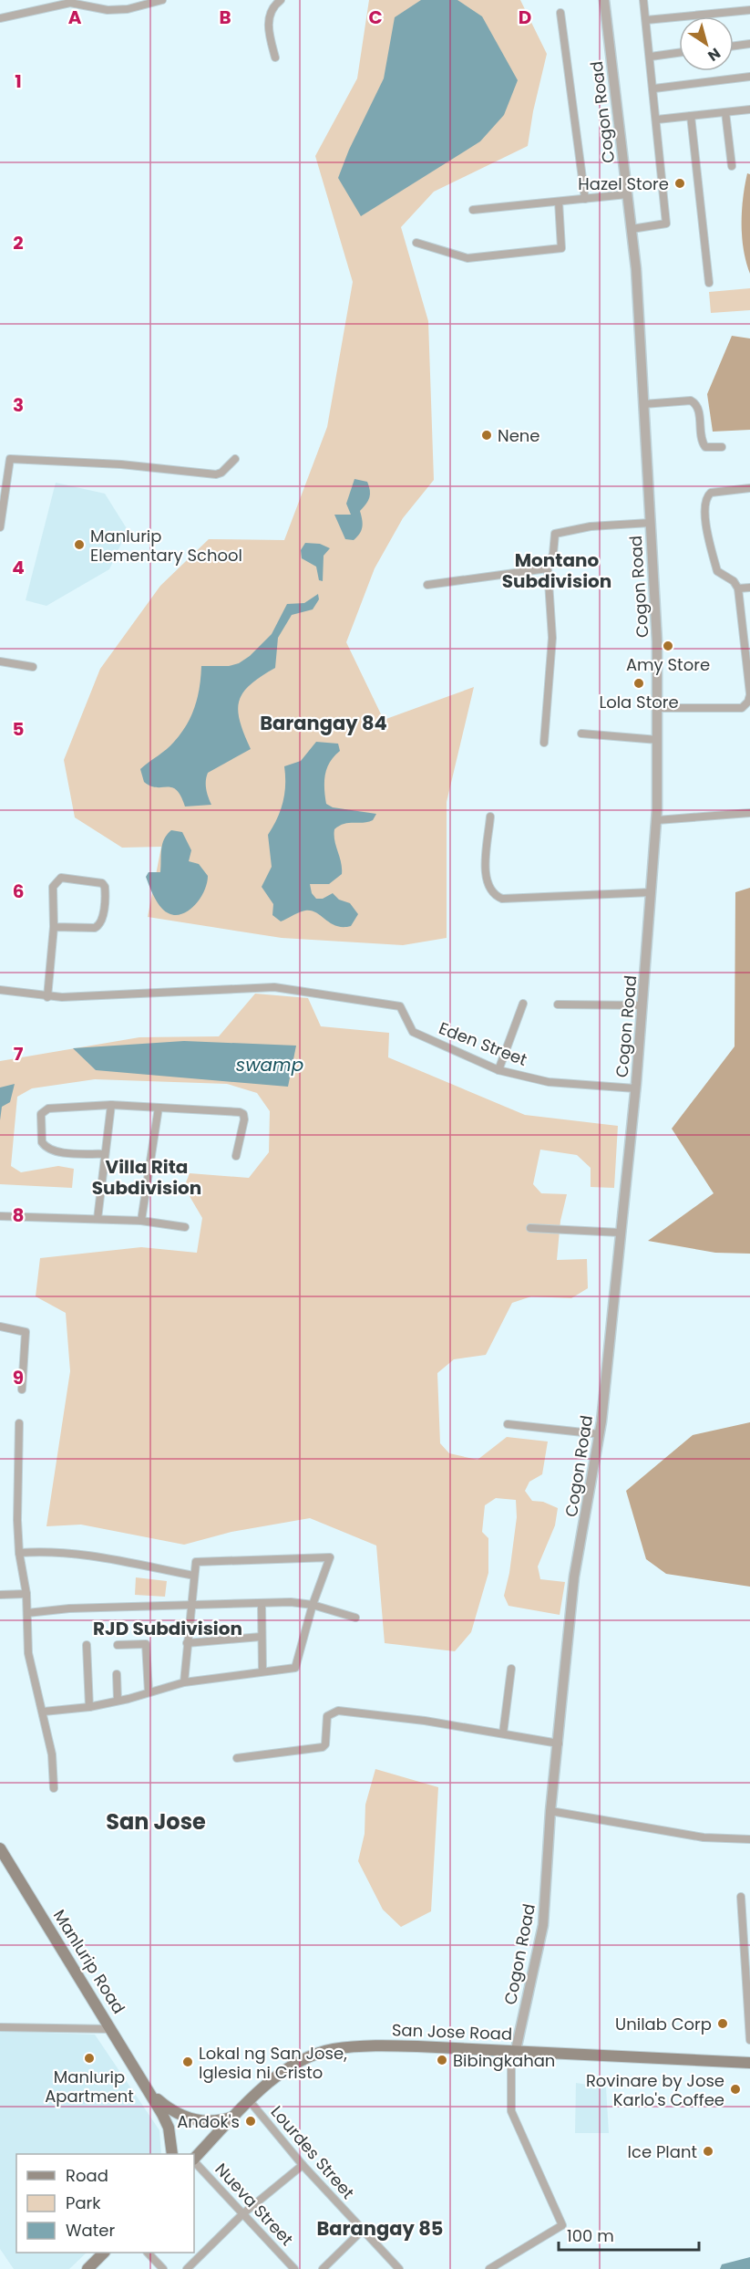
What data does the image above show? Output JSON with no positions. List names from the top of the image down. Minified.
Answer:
{"streets":{"main road":["Manlurip Road","San Jose Road"],"street":["Cogon Road","Eden Street","Lourdes Street","Nueva Street"]},"crossings":[["Cogon Road","Eden Street"],["Cogon Road","San Jose Road"],["Manlurip Road","San Jose Road"],["San Jose Road","Lourdes Street"]],"districts":["Montano Subdivision","Barangay 84","Villa Rita Subdivision","RJD Subdivision","San Jose","Barangay 85"],"water":["swamp"],"places":["Hazel Store","Nene","Manlurip Elementary School","Amy Store","Lola Store","Unilab Corp","Manlurip Apartment","Bibingkahan","Lokal ng San Jose, Iglesia ni Cristo","Rovinare by Jose Karlo's Coffee","Andok's","Ice Plant"],"legend":["Road","Park","Water"],"scale_bar":"100 m","north":"bottom right","grid":{"columns":["A","B","C","D"],"rows":["1","2","3","4","5","6","7","8","9"]}}
